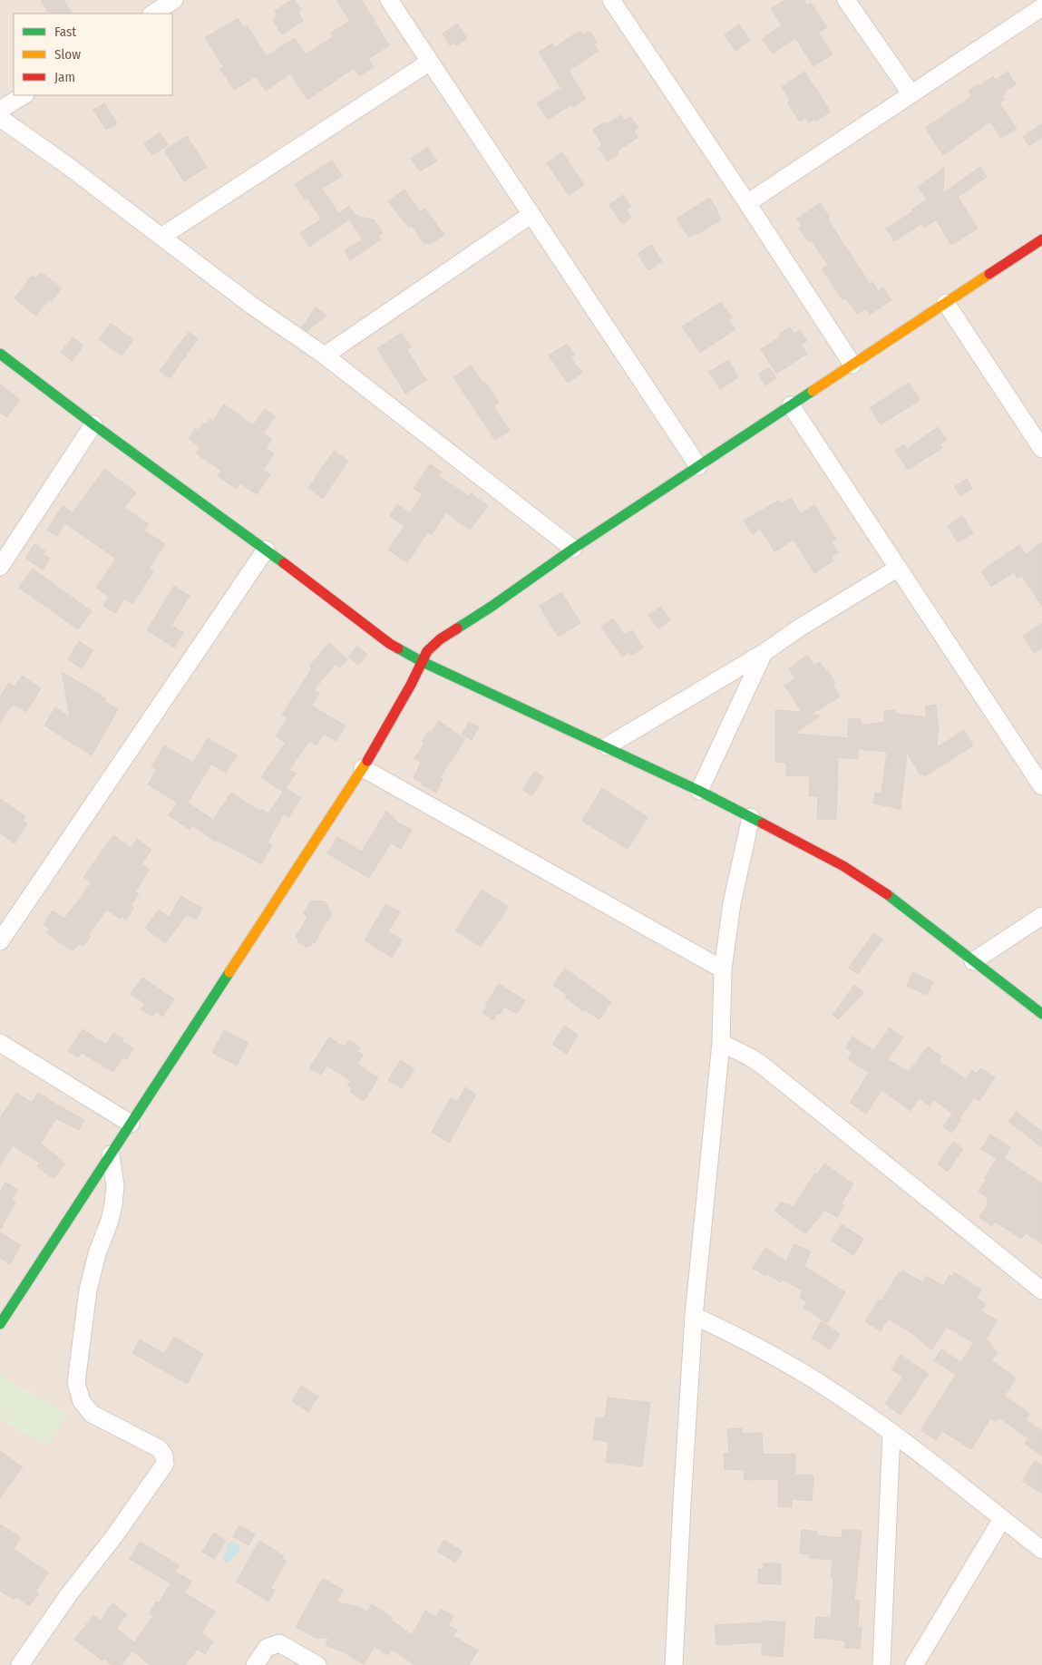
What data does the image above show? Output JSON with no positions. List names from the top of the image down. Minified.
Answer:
{"legend":["Fast","Slow","Jam"]}
